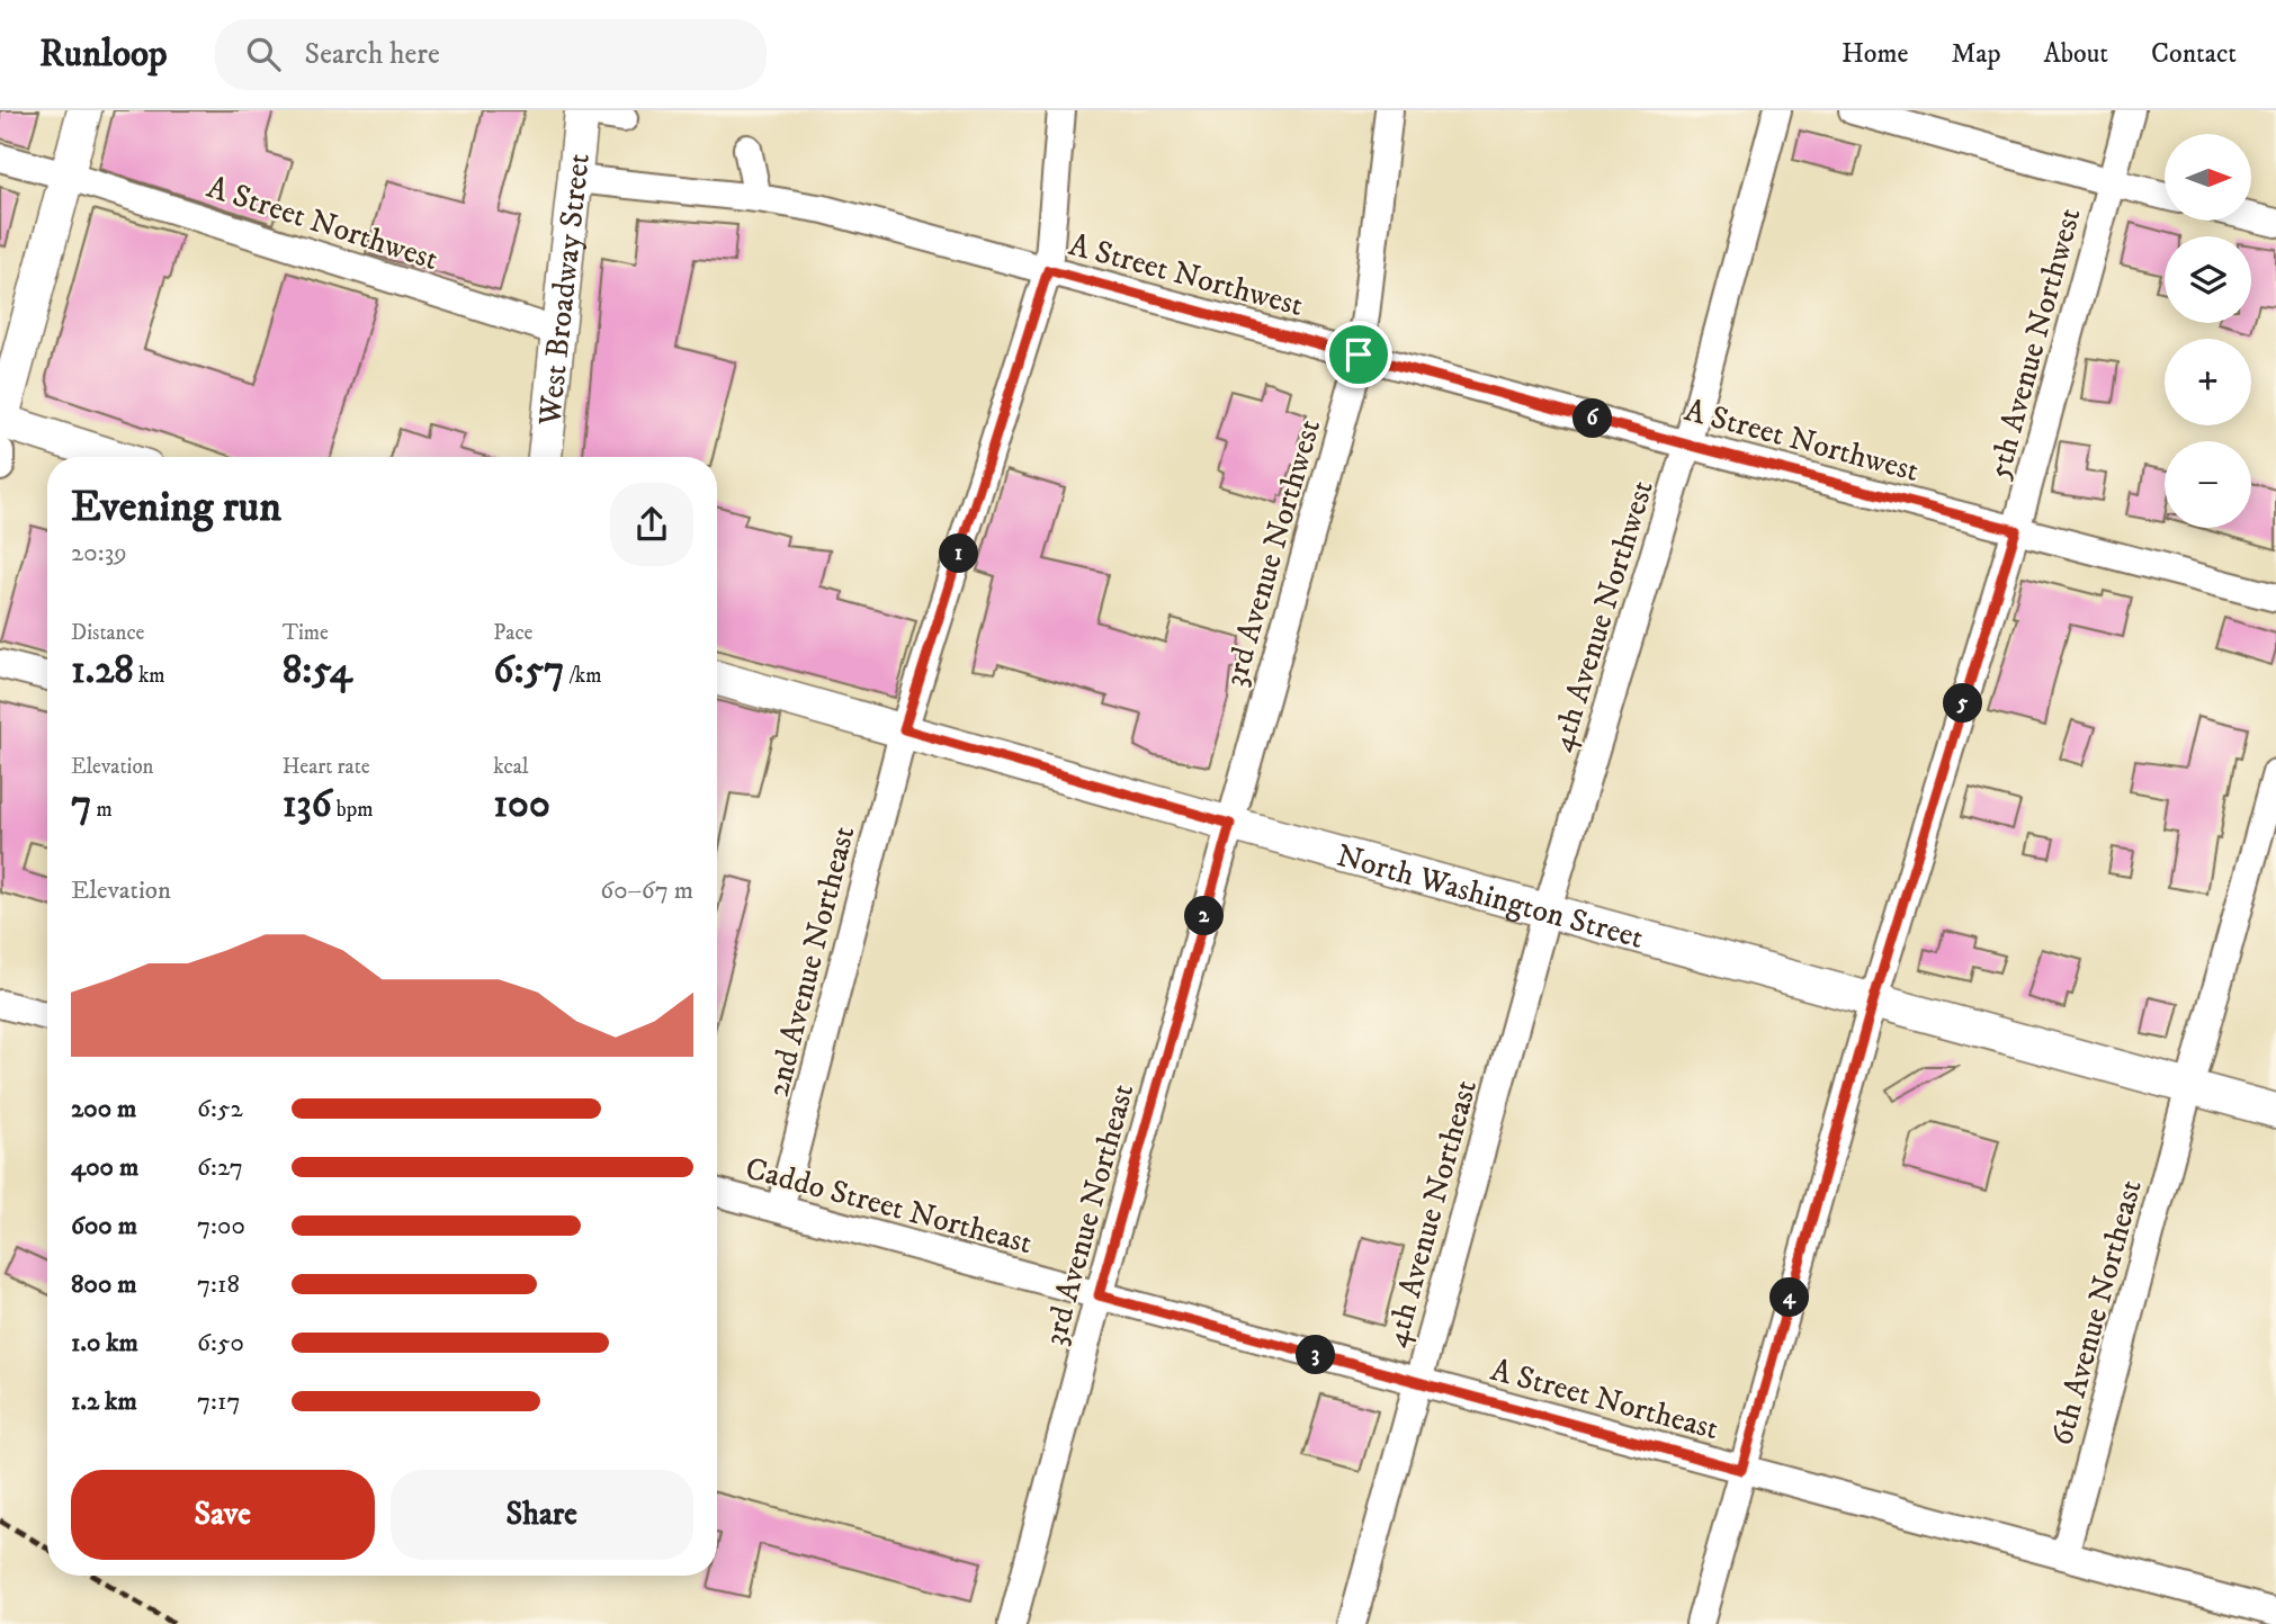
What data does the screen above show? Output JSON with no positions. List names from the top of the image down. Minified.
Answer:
{"streets":{"main road":["West Broadway Street","North Washington Street"],"street":["A Street Northwest","5th Avenue Northwest","3rd Avenue Northwest","4th Avenue Northwest","2nd Avenue Northeast","Caddo Street Northeast","4th Avenue Northeast","3rd Avenue Northeast","6th Avenue Northeast","A Street Northeast"]},"crossings":[["A Street Northwest","West Broadway Street"],["A Street Northwest","5th Avenue Northwest"],["A Street Northwest","3rd Avenue Northwest"],["A Street Northwest","4th Avenue Northwest"],["A Street Northwest","2nd Avenue Northeast"],["5th Avenue Northwest","North Washington Street"],["5th Avenue Northwest","A Street Northeast"],["3rd Avenue Northwest","North Washington Street"],["3rd Avenue Northwest","3rd Avenue Northeast"],["4th Avenue Northwest","North Washington Street"],["4th Avenue Northwest","4th Avenue Northeast"],["North Washington Street","2nd Avenue Northeast"],["North Washington Street","4th Avenue Northeast"],["North Washington Street","3rd Avenue Northeast"],["North Washington Street","6th Avenue Northeast"],["2nd Avenue Northeast","Caddo Street Northeast"],["Caddo Street Northeast","3rd Avenue Northeast"],["Caddo Street Northeast","A Street Northeast"],["4th Avenue Northeast","A Street Northeast"],["3rd Avenue Northeast","A Street Northeast"],["6th Avenue Northeast","A Street Northeast"]],"north":"right","page":{"header":"Runloop","search":"Search here","nav":["Home","Map","About","Contact"],"map_buttons":["+","−"],"pins":["6","1","5","2","4","3"],"heading":["Evening run","20:39"],"stats":[["Distance","1.28 km"],["Time","8:54"],["Pace","6:57 /km"],["Elevation","7 m"],["Heart rate","136 bpm"],["kcal","100"]],"chart":["Elevation","60–67 m"],"list":[{"name":"200 m","note":"6:52"},{"name":"400 m","note":"6:27"},{"name":"600 m","note":"7:00"},{"name":"800 m","note":"7:18"},{"name":"1.0 km","note":"6:50"},{"name":"1.2 km","note":"7:17"}],"buttons":["Save","Share"]}}
